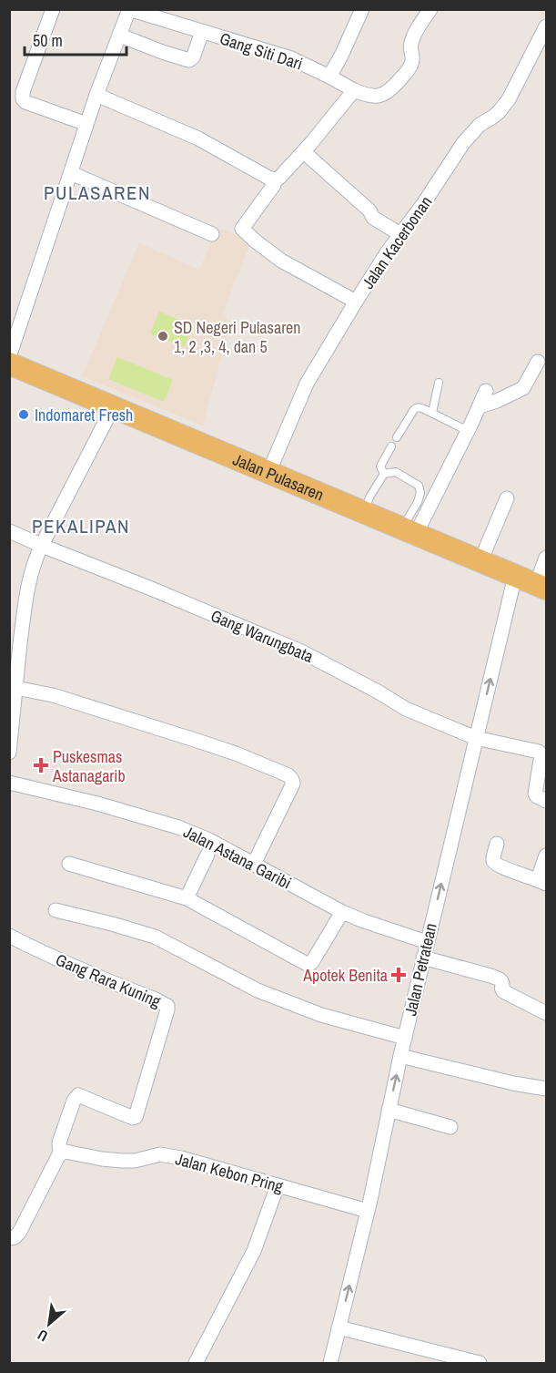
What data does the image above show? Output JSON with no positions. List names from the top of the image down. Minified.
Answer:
{"streets":{"main road":["Jalan Pulasaren"],"street":["Gang Siti Dari","Jalan Kacerbonan","Gang Warungbata","Jalan Astana Garibi","Jalan Petratean","Gang Rara Kuning","Jalan Kebon Pring"]},"crossings":[["Jalan Kacerbonan","Jalan Pulasaren"],["Jalan Pulasaren","Jalan Petratean"],["Gang Warungbata","Jalan Petratean"],["Jalan Astana Garibi","Jalan Petratean"],["Jalan Petratean","Jalan Kebon Pring"],["Gang Rara Kuning","Jalan Kebon Pring"]],"one_way":["Jalan Petratean"],"districts":["PULASAREN","PEKALIPAN"],"places":{"other":["SD Negeri Pulasaren 1, 2 ,3, 4, dan 5","Indomaret Fresh"],"health":["Puskesmas Astanagarib","Apotek Benita"]},"scale_bar":"50 m","north":"bottom left"}
